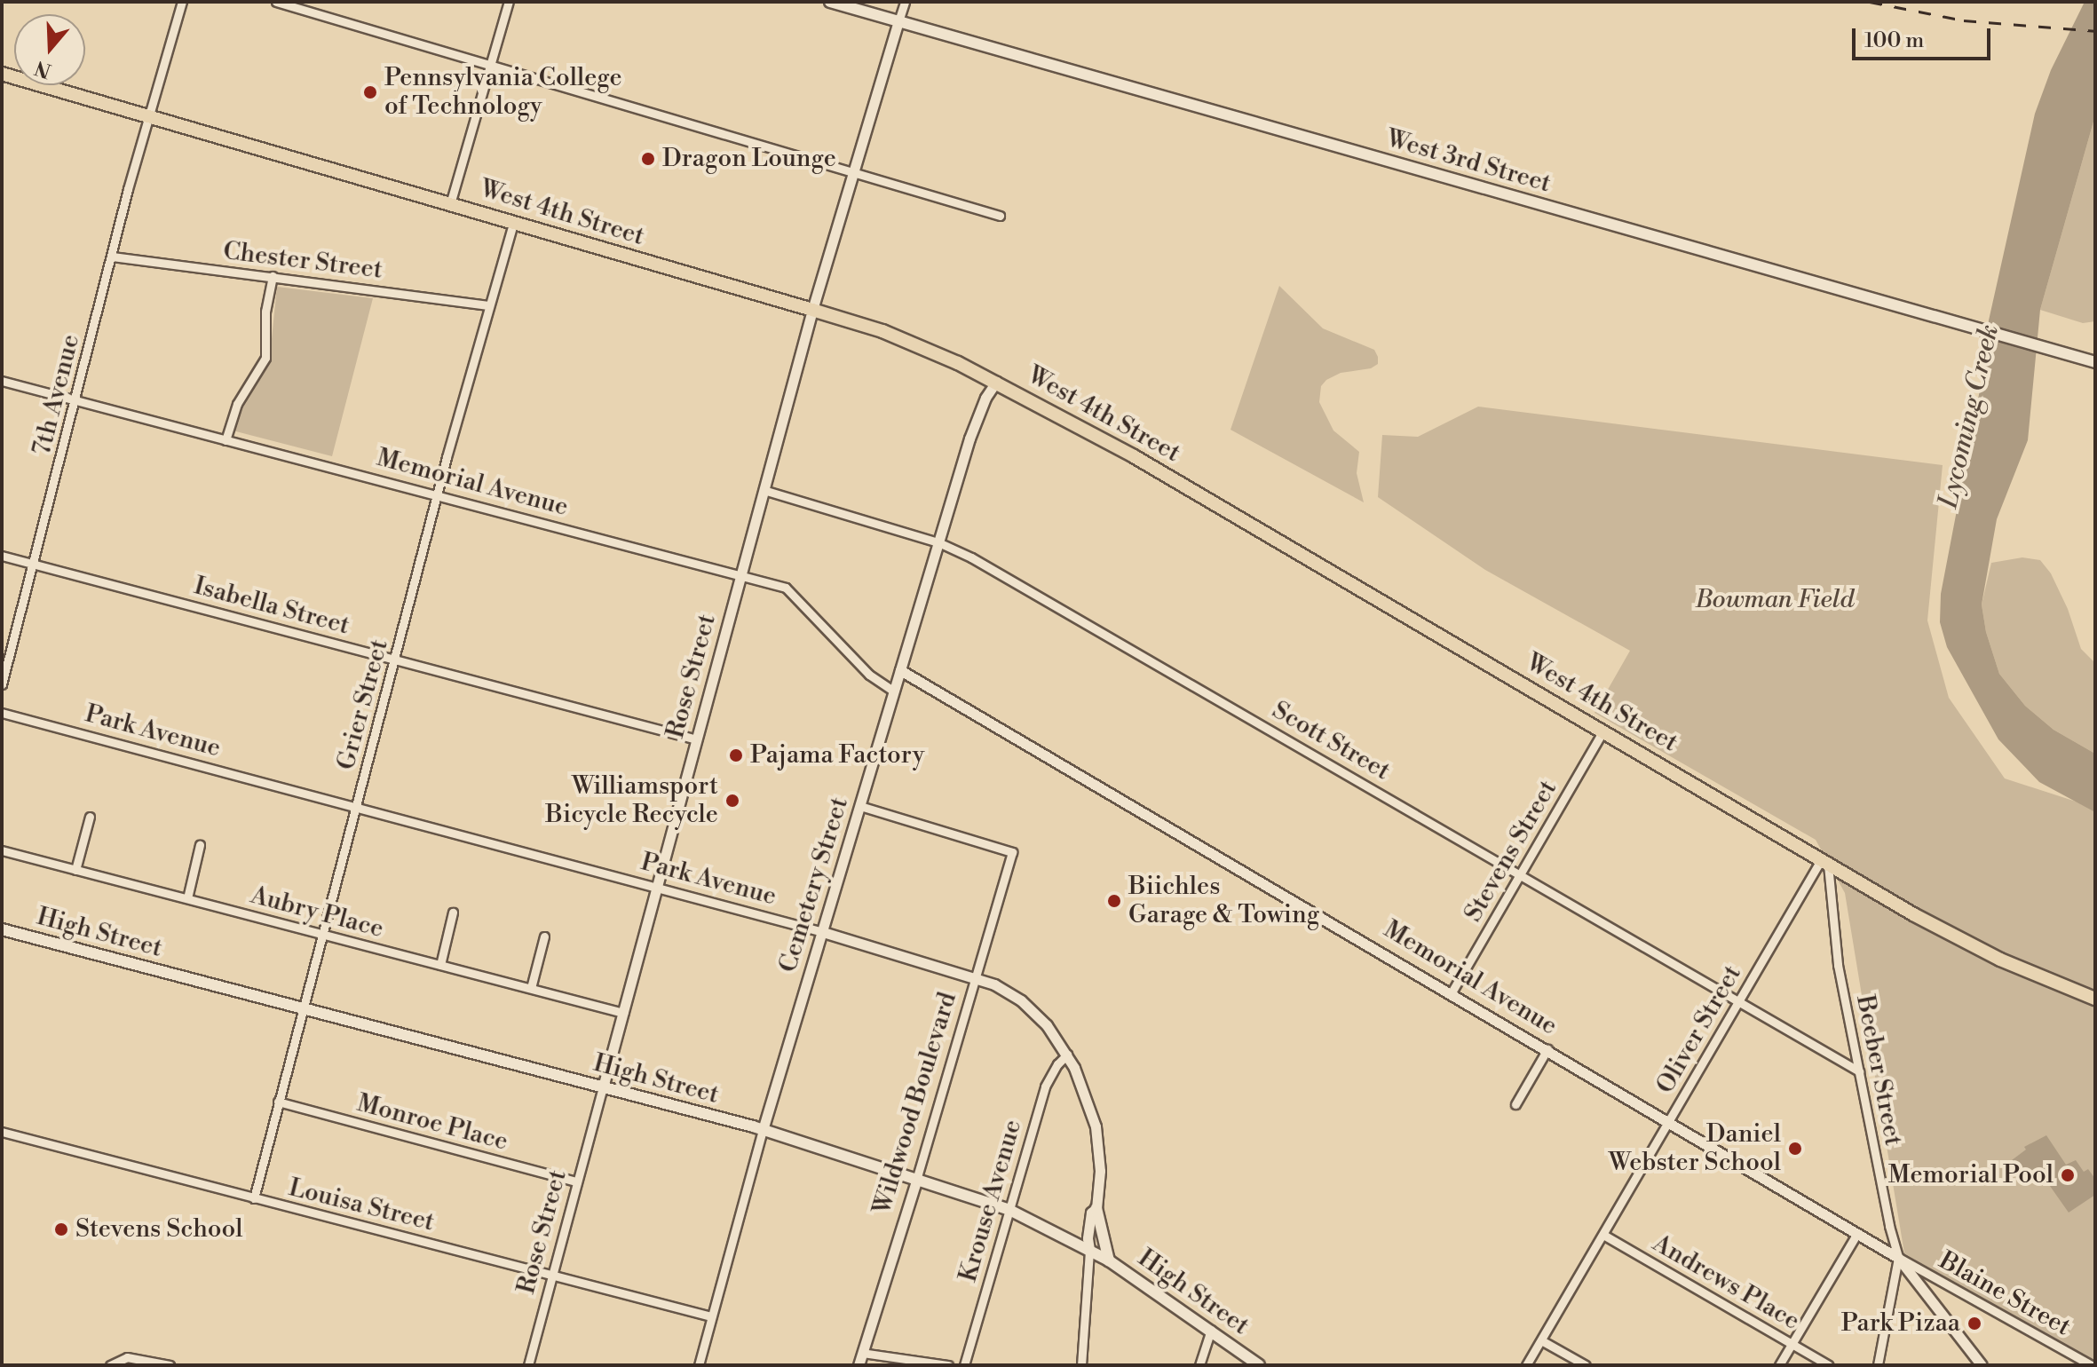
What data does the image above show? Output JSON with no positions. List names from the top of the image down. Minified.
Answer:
{"streets":{"main road":["West 3rd Street","West 4th Street","High Street"],"street":["Chester Street","7th Avenue","Memorial Avenue","Isabella Street","Rose Street","Grier Street","Park Avenue","Scott Street","Stevens Street","Cemetery Street","Aubry Place","Oliver Street","Beeber Street","Wildwood Boulevard","Monroe Place","Krouse Avenue","Louisa Street","Andrews Place","Blaine Street"]},"crossings":[["West 3rd Street","Rose Street"],["West 4th Street","7th Avenue"],["West 4th Street","Rose Street"],["West 4th Street","Grier Street"],["West 4th Street","Stevens Street"],["West 4th Street","Cemetery Street"],["West 4th Street","Oliver Street"],["West 4th Street","Beeber Street"],["Chester Street","7th Avenue"],["Chester Street","Grier Street"],["7th Avenue","Memorial Avenue"],["7th Avenue","Isabella Street"],["Memorial Avenue","Rose Street"],["Memorial Avenue","Grier Street"],["Memorial Avenue","Stevens Street"],["Memorial Avenue","Cemetery Street"],["Memorial Avenue","Oliver Street"],["Memorial Avenue","Beeber Street"],["Memorial Avenue","Blaine Street"],["Isabella Street","Rose Street"],["Isabella Street","Grier Street"],["Rose Street","Park Avenue"],["Rose Street","Scott Street"],["Rose Street","Aubry Place"],["Rose Street","High Street"],["Rose Street","Monroe Place"],["Rose Street","Louisa Street"],["Grier Street","Park Avenue"],["Grier Street","Aubry Place"],["Grier Street","High Street"],["Grier Street","Monroe Place"],["Grier Street","Louisa Street"],["Park Avenue","Cemetery Street"],["Park Avenue","High Street"],["Park Avenue","Wildwood Boulevard"],["Park Avenue","Krouse Avenue"],["Scott Street","Stevens Street"],["Scott Street","Cemetery Street"],["Scott Street","Oliver Street"],["Scott Street","Beeber Street"],["Cemetery Street","High Street"],["Cemetery Street","Wildwood Boulevard"],["Cemetery Street","Louisa Street"],["High Street","Wildwood Boulevard"],["High Street","Krouse Avenue"],["Oliver Street","Beeber Street"],["Oliver Street","Andrews Place"],["Beeber Street","Blaine Street"]],"water":["Lycoming Creek"],"parks":["Bowman Field"],"places":["Pennsylvania College of Technology","Dragon Lounge","Pajama Factory","Williamsport Bicycle Recycle","Biichles Garage & Towing","Daniel Webster School","Memorial Pool","Stevens School","Park Pizaa"],"scale_bar":"100 m","north":"bottom"}
